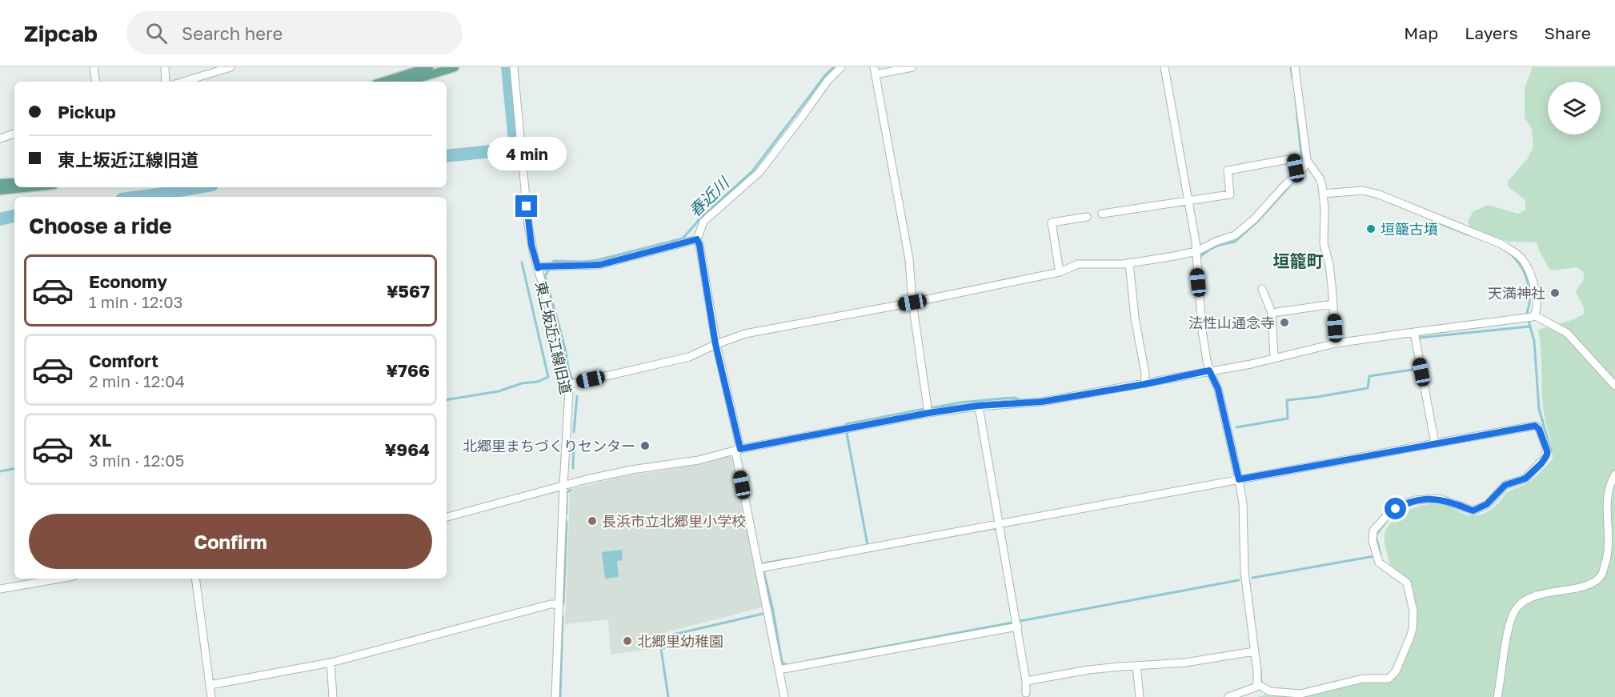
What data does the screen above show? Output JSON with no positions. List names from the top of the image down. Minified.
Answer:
{"streets":{"street":["東上坂近江線旧道"]},"districts":["垣籠町"],"water":["春近川"],"places":["垣籠古墳","天満神社","法性山通念寺","北郷里まちづくりセンター","長浜市立北郷里小学校","北郷里幼稚園"],"page":{"header":"Zipcab","search":"Search here","nav":["Map","Layers","Share"],"banner":["Pickup","東上坂近江線旧道"],"bubble":"4 min","heading":"Choose a ride","list":[{"name":"Economy","note":"1 min · 12:03","value":"¥567"},{"name":"Comfort","note":"2 min · 12:04","value":"¥766"},{"name":"XL","note":"3 min · 12:05","value":"¥964"}],"buttons":"Confirm"}}
